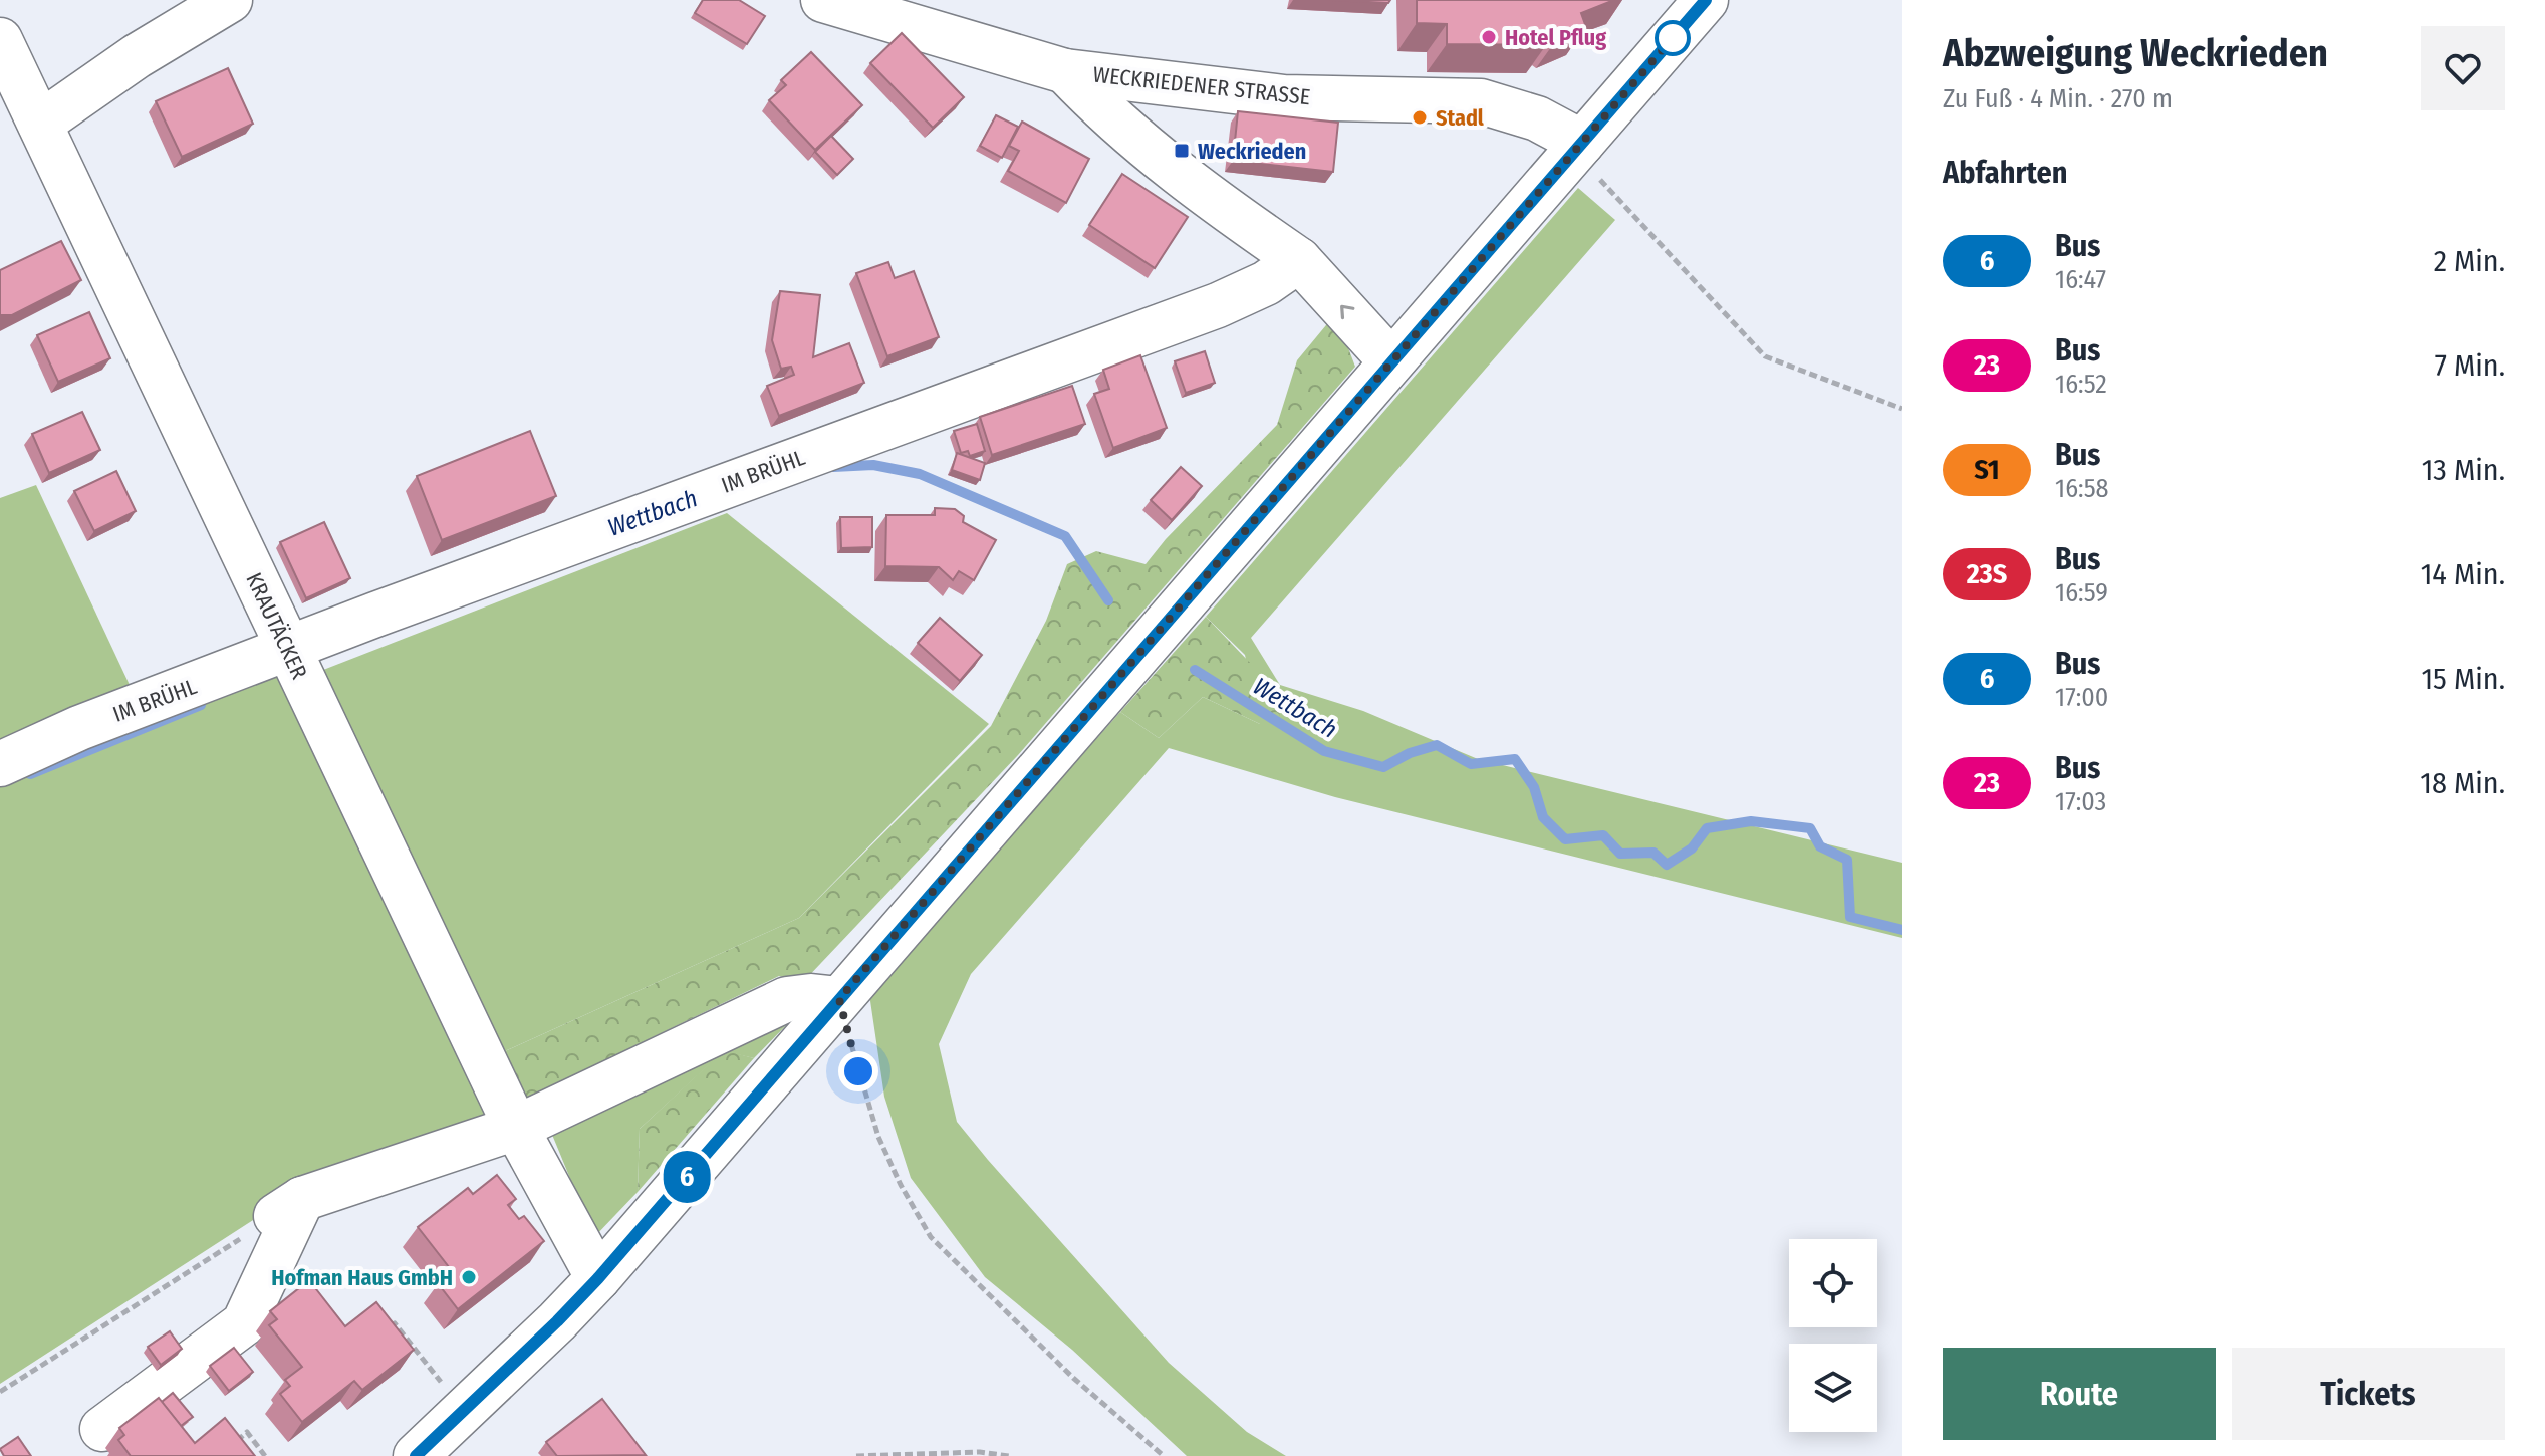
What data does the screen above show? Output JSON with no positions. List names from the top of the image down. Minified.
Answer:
{"streets":{"street":["WECKRIEDENER STRASSE","IM BRÜHL","KRAUTÄCKER"]},"crossings":[["IM BRÜHL","KRAUTÄCKER"]],"water":["Wettbach"],"places":{"other":["Hotel Pflug","Stadl","Hofman Haus GmbH"],"transit":["Weckrieden"]},"lines":["bus line 6"],"page":{"on_map":"6","heading":[["Abzweigung Weckrieden","Zu Fuß · 4 Min. · 270 m"],"Abfahrten"],"list":[{"mark":"6","name":"Bus","note":"16:47","value":"2 Min."},{"mark":"23","name":"Bus","note":"16:52","value":"7 Min."},{"mark":"S1","name":"Bus","note":"16:58","value":"13 Min."},{"mark":"23S","name":"Bus","note":"16:59","value":"14 Min."},{"mark":"6","name":"Bus","note":"17:00","value":"15 Min."},{"mark":"23","name":"Bus","note":"17:03","value":"18 Min."}],"buttons":["Route","Tickets"]}}
